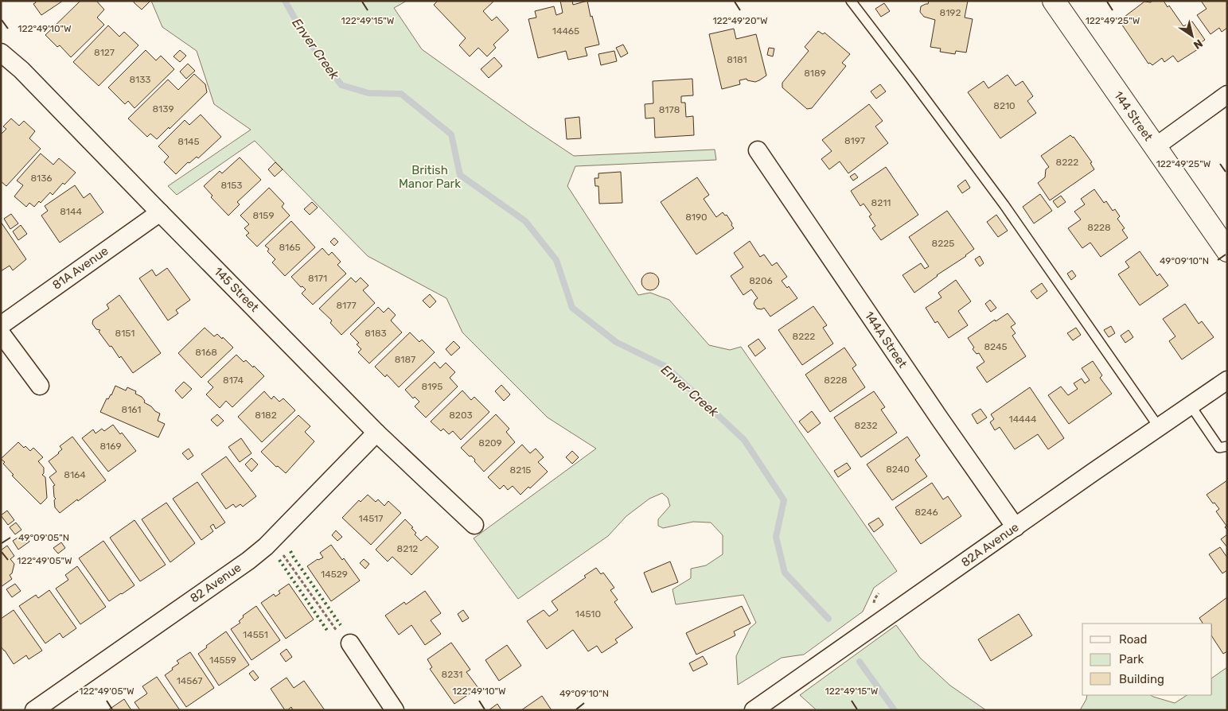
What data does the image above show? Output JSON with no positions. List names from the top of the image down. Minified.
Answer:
{"streets":{"main road":["144 Street"],"street":["81A Avenue","145 Street","144A Street","82A Avenue","82 Avenue"]},"crossings":[["81A Avenue","145 Street"],["145 Street","82 Avenue"],["144A Street","82A Avenue"]],"water":["Enver Creek"],"parks":["British Manor Park"],"house_numbers":["8192","14465","8127","8181","8189","8133","8210","8139","8178","8197","8145","8222","8136","8153","8211","8144","8159","8190","8228","8225","8165","8171","8206","8177","8151","8183","8222","8245","8168","8187","8174","8228","8195","8161","8182","8203","14444","8232","8209","8169","8240","8215","8164","8246","14517","8212","14529","14510","14551","14559","8231","14567"],"legend":["Road","Park","Building"],"north":"bottom right","coordinates":["122°49'15\"W","122°49'20\"W","122°49'25\"W","122°49'10\"W","49°09'10\"N","49°09'05\"N","122°49'05\"W"]}
